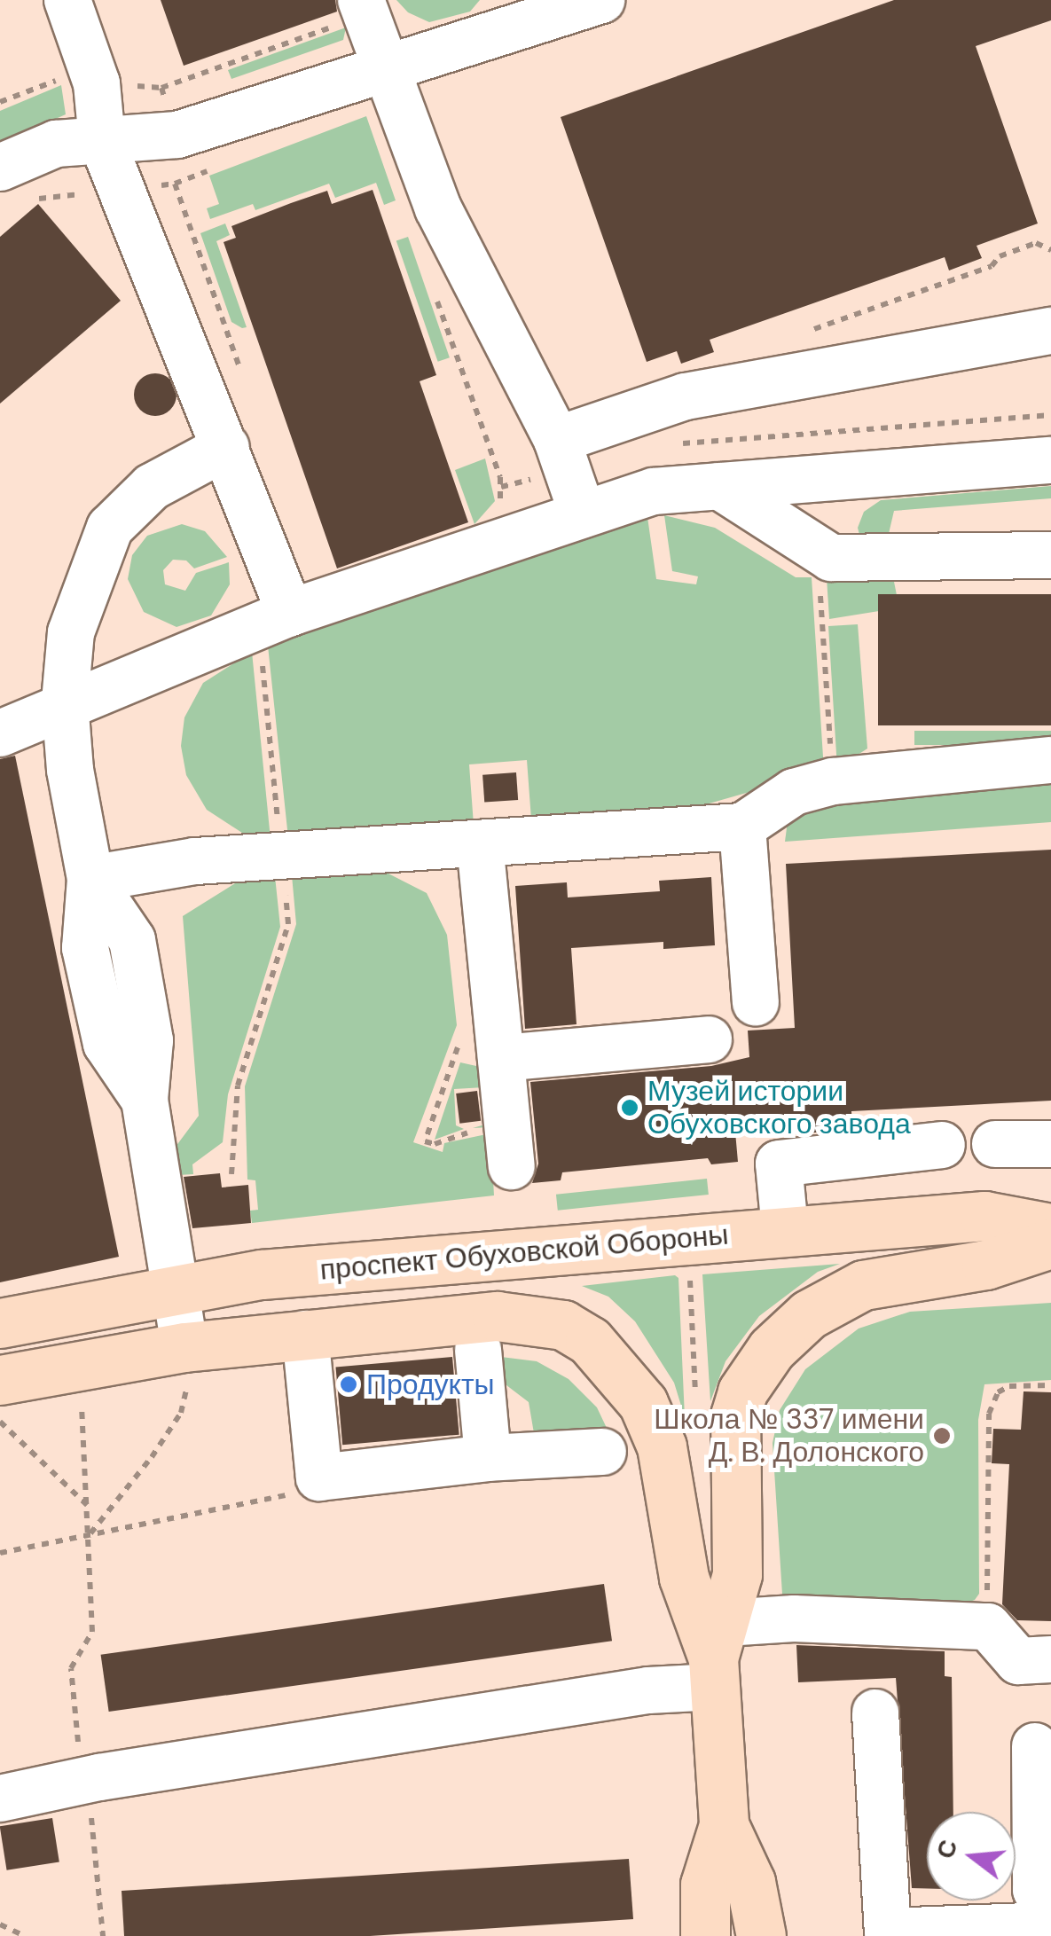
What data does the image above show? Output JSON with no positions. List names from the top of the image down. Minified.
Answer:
{"streets":{"main road":["проспект Обуховской Обороны"]},"places":["Музей истории Обуховского завода","Продукты","Школа № 337 имени Д. В. Долонского"],"north":"left"}
